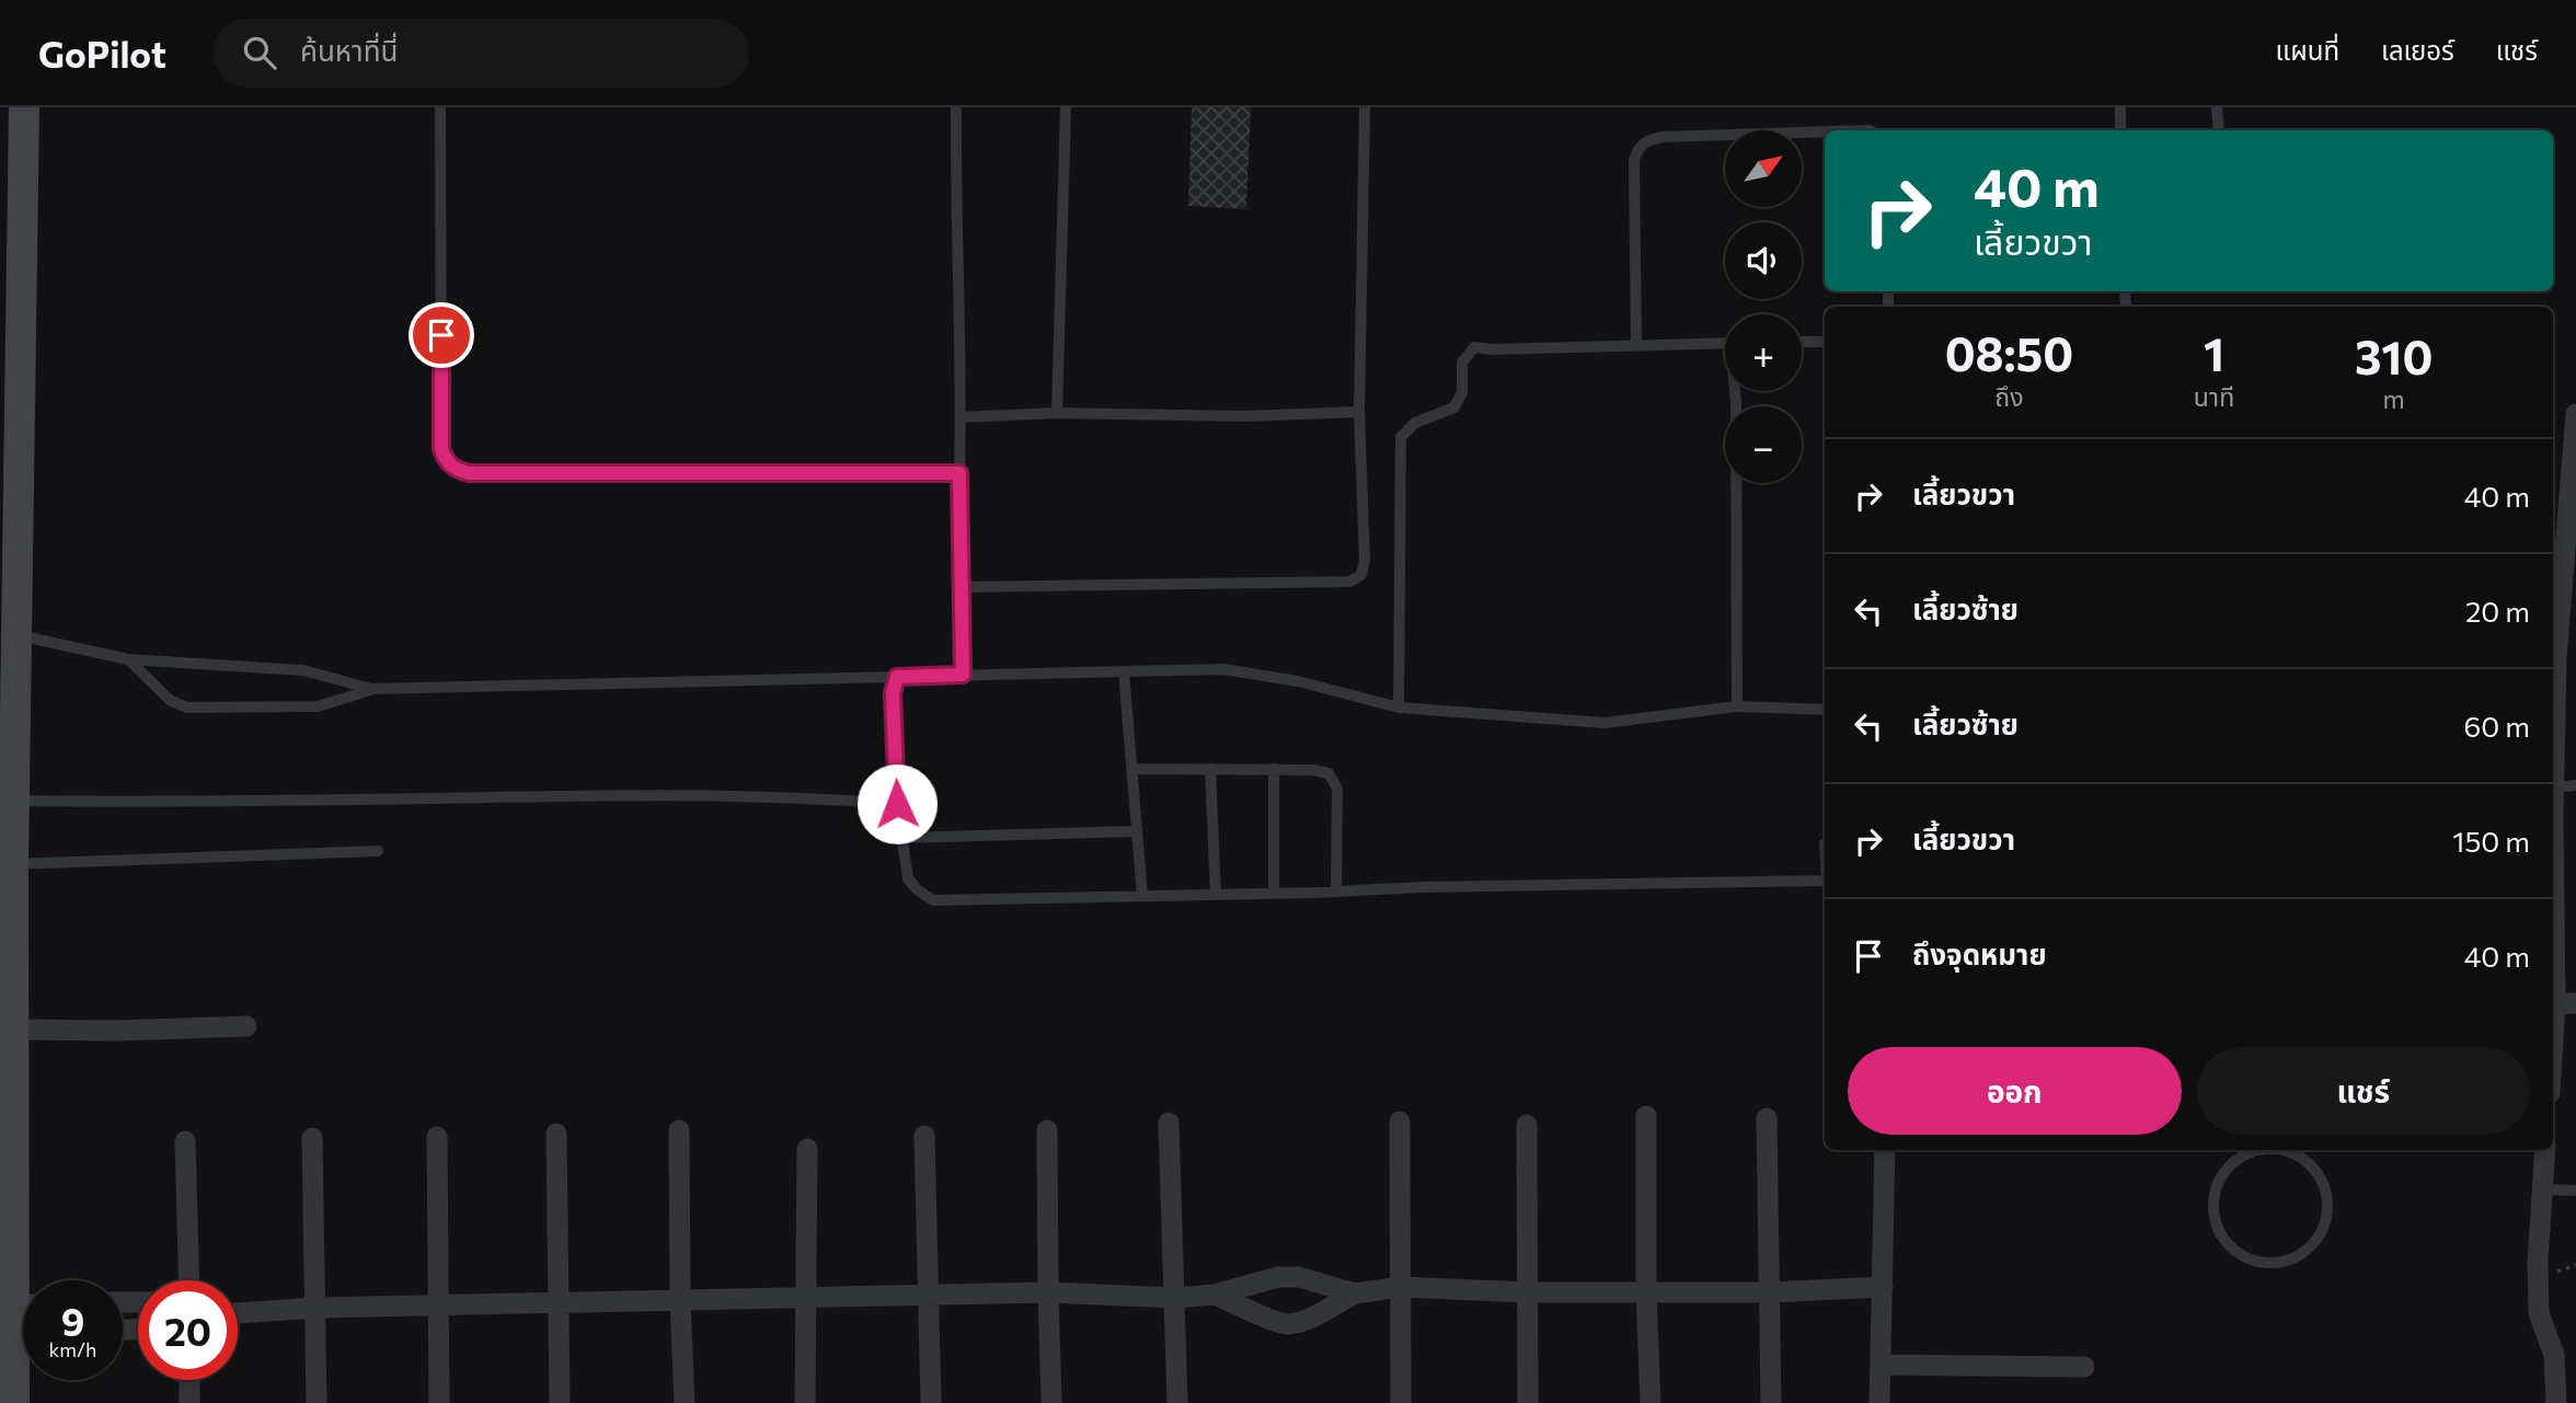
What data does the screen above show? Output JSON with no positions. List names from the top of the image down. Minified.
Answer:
{"north":"top right","page":{"header":"GoPilot","search":"ค้นหาที่นี่","nav":["แผนที่","เลเยอร์","แชร์"],"map_buttons":["+","−"],"turn":["40 m","เลี้ยวขวา"],"eta":["08:50","ถึง","1","นาที","310","m"],"list":[{"name":"เลี้ยวขวา","value":"40 m"},{"name":"เลี้ยวซ้าย","value":"20 m"},{"name":"เลี้ยวซ้าย","value":"60 m"},{"name":"เลี้ยวขวา","value":"150 m"},{"name":"ถึงจุดหมาย","value":"40 m"}],"buttons":["ออก","แชร์"],"speed":"9 km/h","limit":"20"}}
